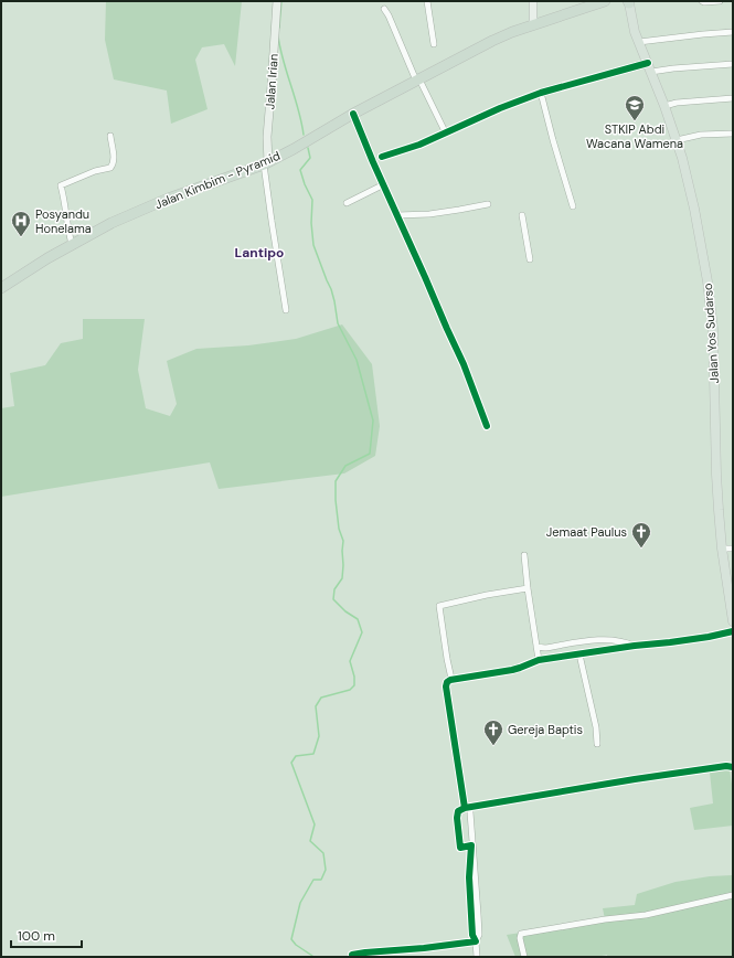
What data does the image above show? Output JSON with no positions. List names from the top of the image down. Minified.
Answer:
{"streets":{"highway":["Jalan Kimbim - Pyramid"],"main road":["Jalan Irian","Jalan Yos Sudarso"]},"crossings":[["Jalan Irian","Jalan Kimbim - Pyramid"]],"districts":["Lantipo"],"places":{"school or university":["STKIP Abdi Wacana Wamena"],"hospital":["Posyandu Honelama"],"church":["Jemaat Paulus","Gereja Baptis"]},"scale_bar":"100 m"}
